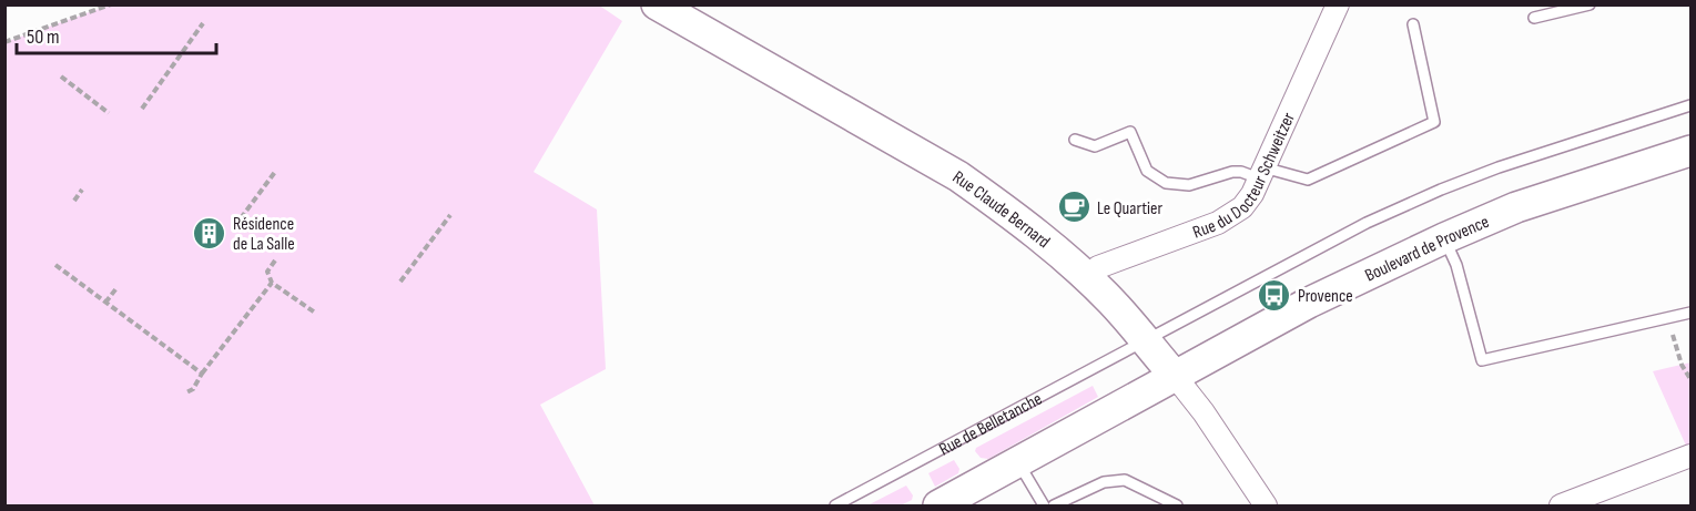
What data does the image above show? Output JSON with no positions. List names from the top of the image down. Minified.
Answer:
{"streets":{"street":["Rue du Docteur Schweitzer","Rue Claude Bernard","Boulevard de Provence"],"lane":["Rue de Belletanche"]},"crossings":[["Rue du Docteur Schweitzer","Rue Claude Bernard"],["Rue Claude Bernard","Boulevard de Provence"],["Rue Claude Bernard","Rue de Belletanche"]],"places":{"cafe":["Le Quartier"],"building":["Résidence de La Salle"],"bus stop":["Provence"]},"scale_bar":"50 m"}
